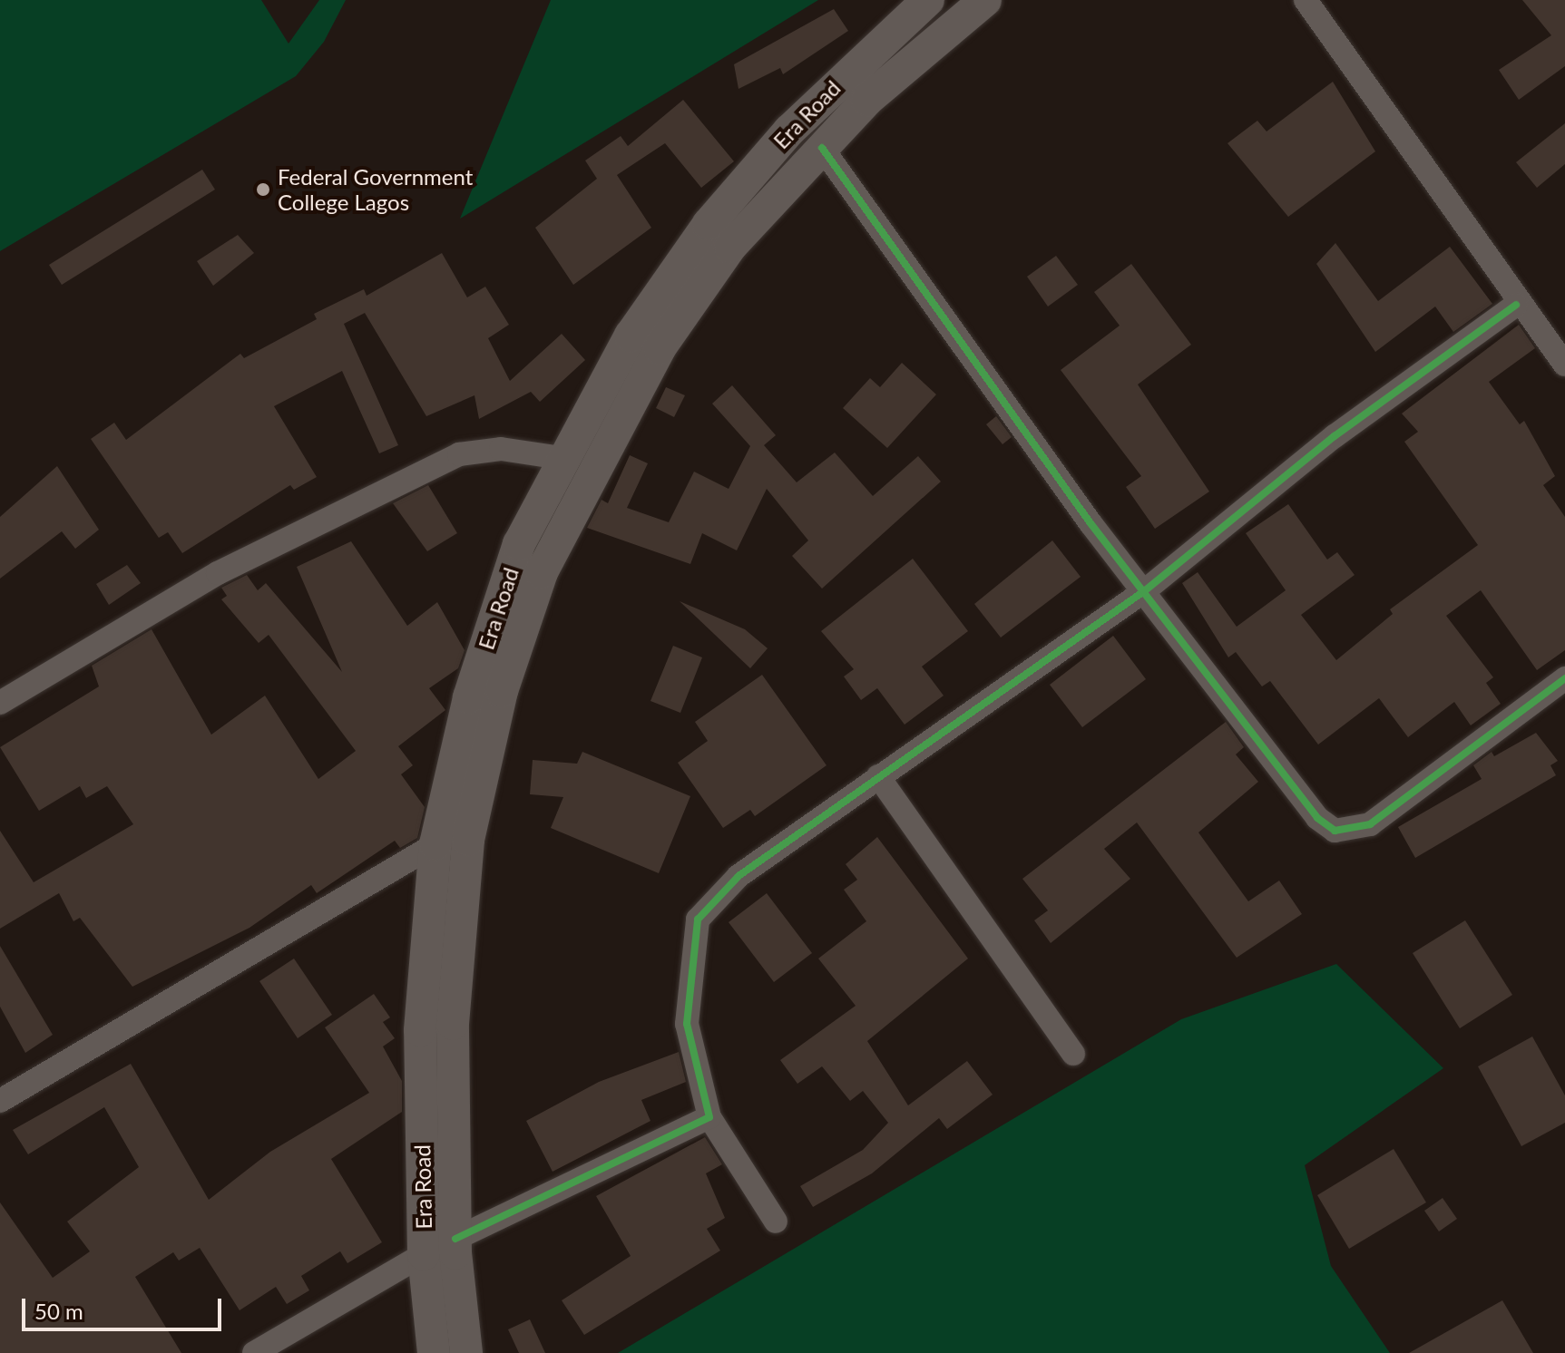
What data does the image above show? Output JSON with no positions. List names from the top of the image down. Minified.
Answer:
{"streets":{"main road":["Era Road"]},"places":["Federal Government College Lagos"],"scale_bar":"50 m"}
